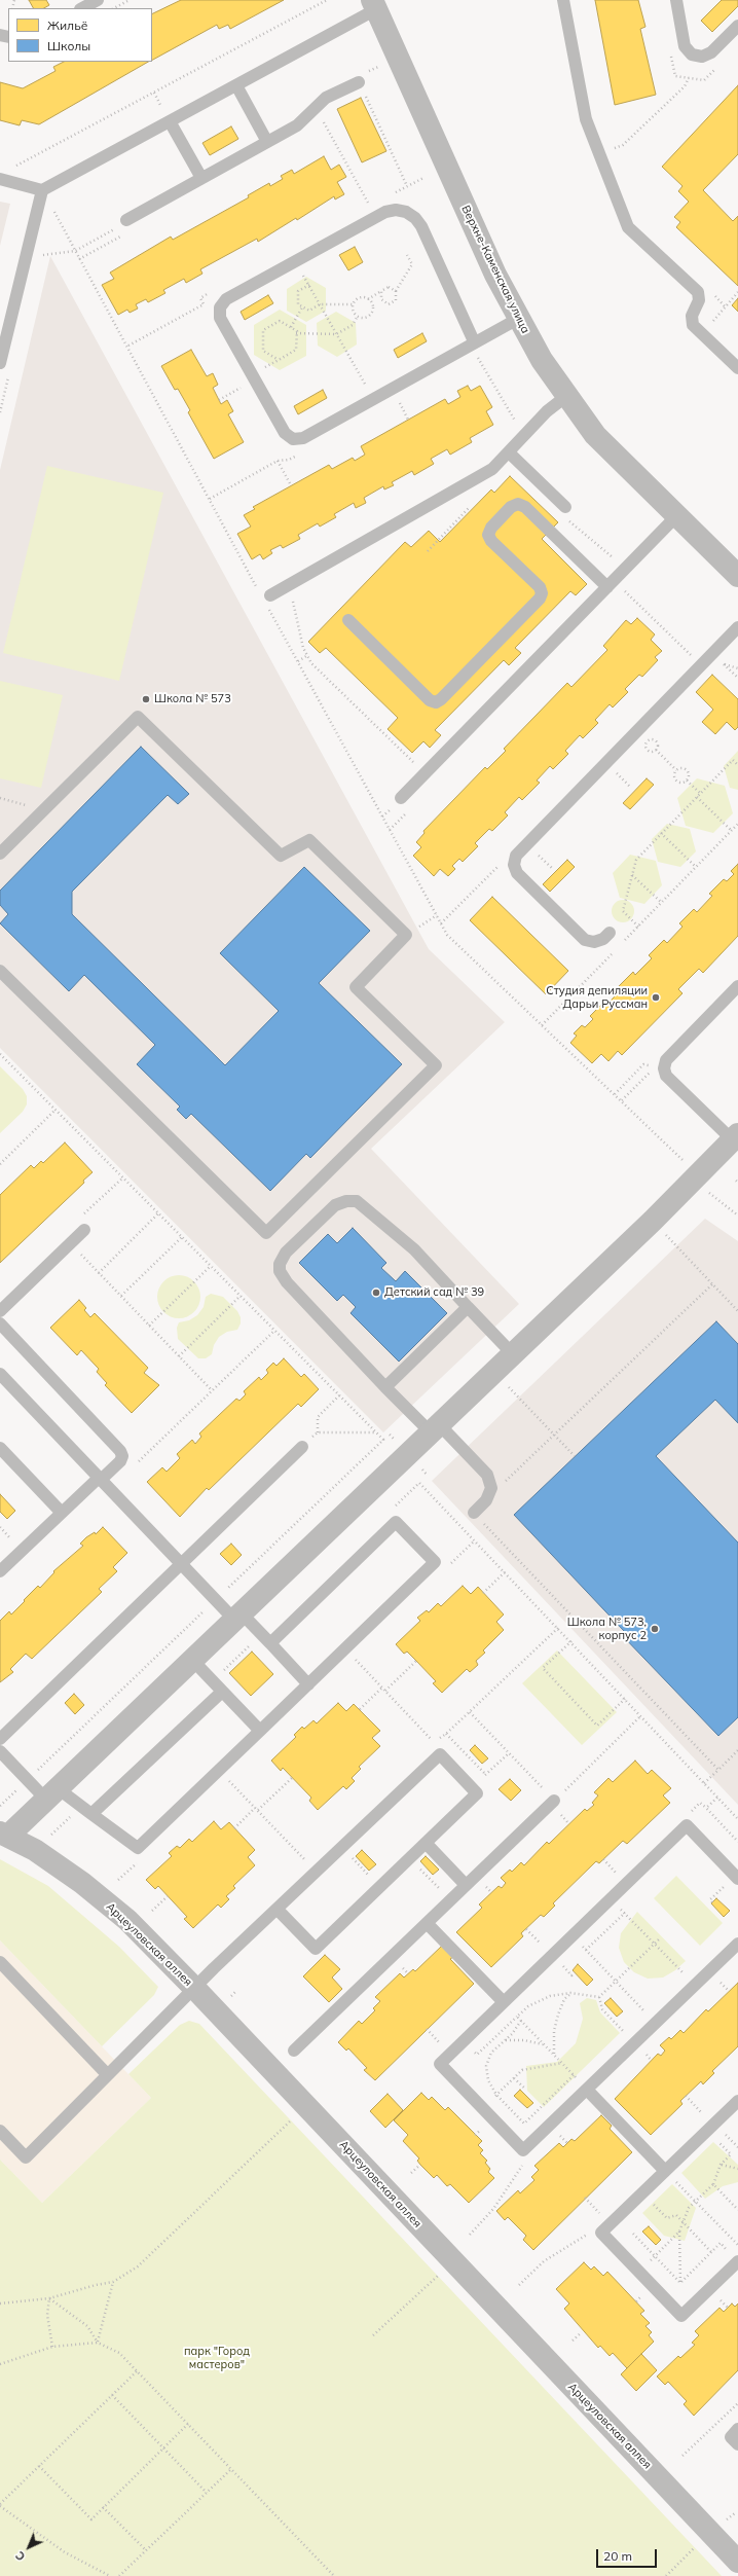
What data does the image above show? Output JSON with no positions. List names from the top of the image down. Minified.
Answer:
{"streets":{"street":["Верхне-Каменская улица","Арцеуловская аллея"]},"parks":["парк \"Город мастеров\""],"places":["Школа № 573","Студия депиляции Дарьи Руссман","Детский сад № 39","Школа № 573, корпус 2"],"legend":["Жильё","Школы"],"scale_bar":"20 m","north":"bottom left"}
